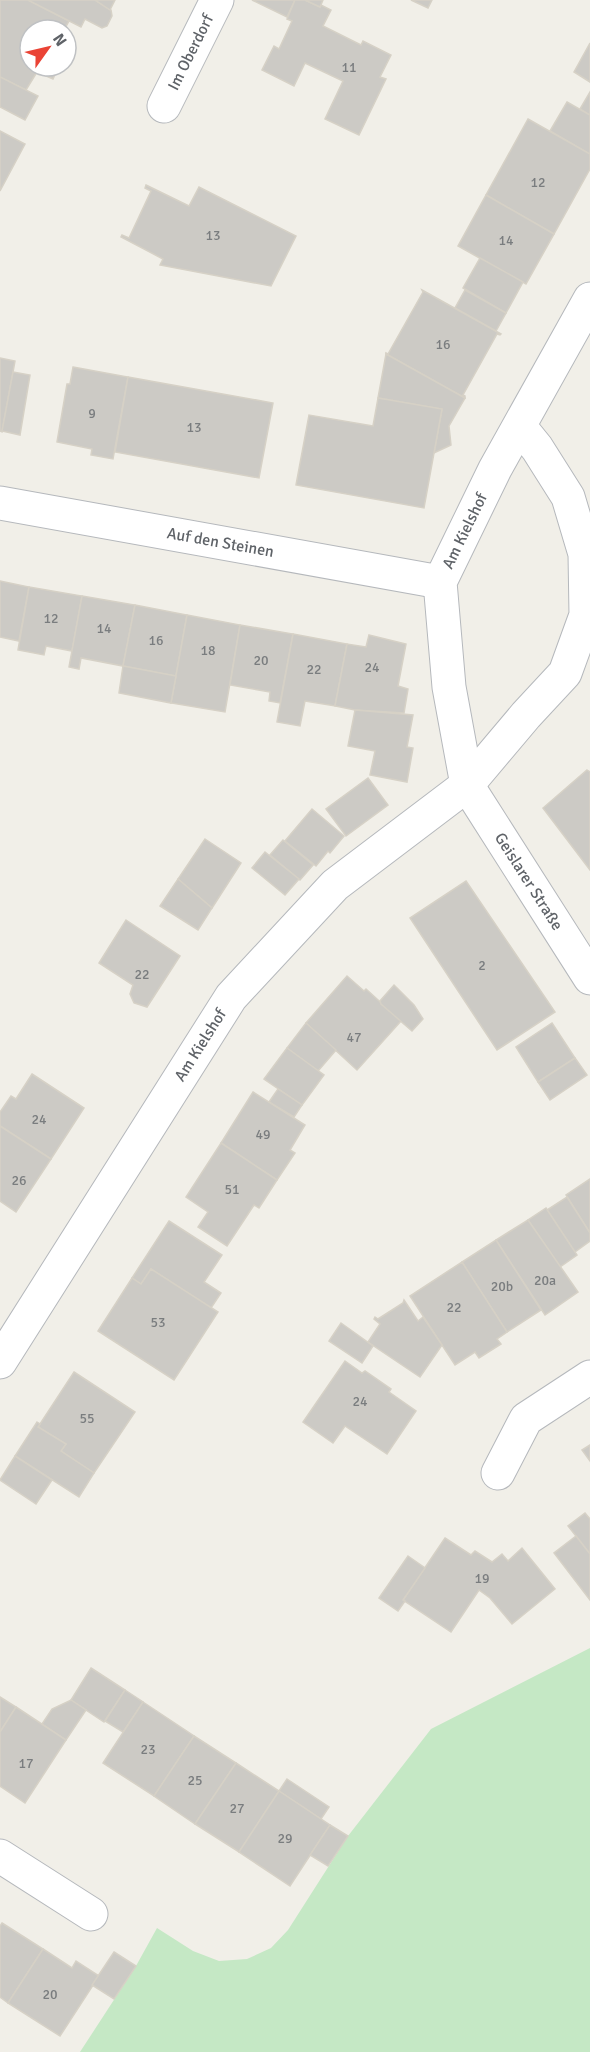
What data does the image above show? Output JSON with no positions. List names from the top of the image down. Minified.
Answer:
{"streets":{"street":["Im Oberdorf","Am Kielshof","Auf den Steinen","Geislarer Straße"]},"crossings":[["Am Kielshof","Auf den Steinen"],["Am Kielshof","Geislarer Straße"]],"house_numbers":["11","12","13","14","16","9","13","12","14","16","18","20","24","22","2","22","47","24","49","26","51","20a","20b","22","53","24","55","19","23","17","25","27","29","20"],"north":"top right"}
